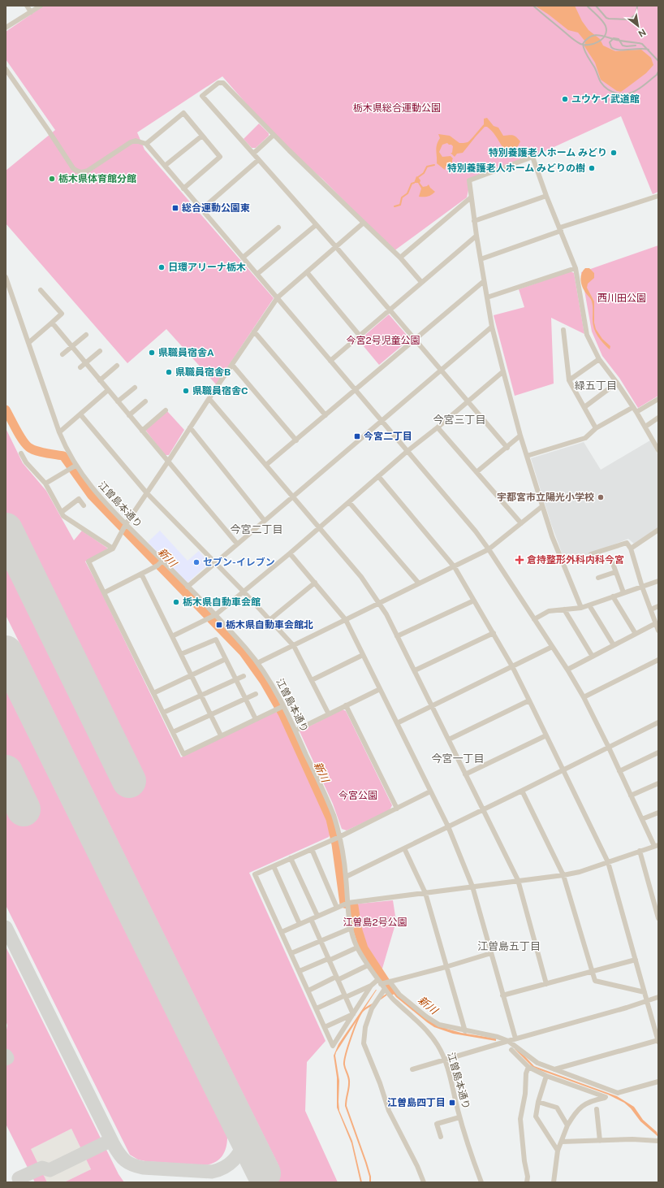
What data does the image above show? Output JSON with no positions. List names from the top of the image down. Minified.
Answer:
{"streets":{"street":["江曽島本通り"]},"districts":["緑五丁目","今宮三丁目","今宮二丁目","今宮一丁目","江曽島五丁目"],"water":["新川"],"parks":["栃木県総合運動公園","西川田公園","今宮2号児童公園","今宮公園","江曽島2号公園"],"places":{"other":["ユウケイ武道館","特別養護老人ホーム みどり","特別養護老人ホーム みどりの樹","栃木県体育館分館","日環アリーナ栃木","県職員宿舎A","県職員宿舎B","県職員宿舎C","宇都宮市立陽光小学校","セブン-イレブン","栃木県自動車会館"],"transit":["総合運動公園東","今宮二丁目","栃木県自動車会館北","江曽島四丁目"],"health":["倉持整形外科内科今宮"]},"north":"bottom right"}
